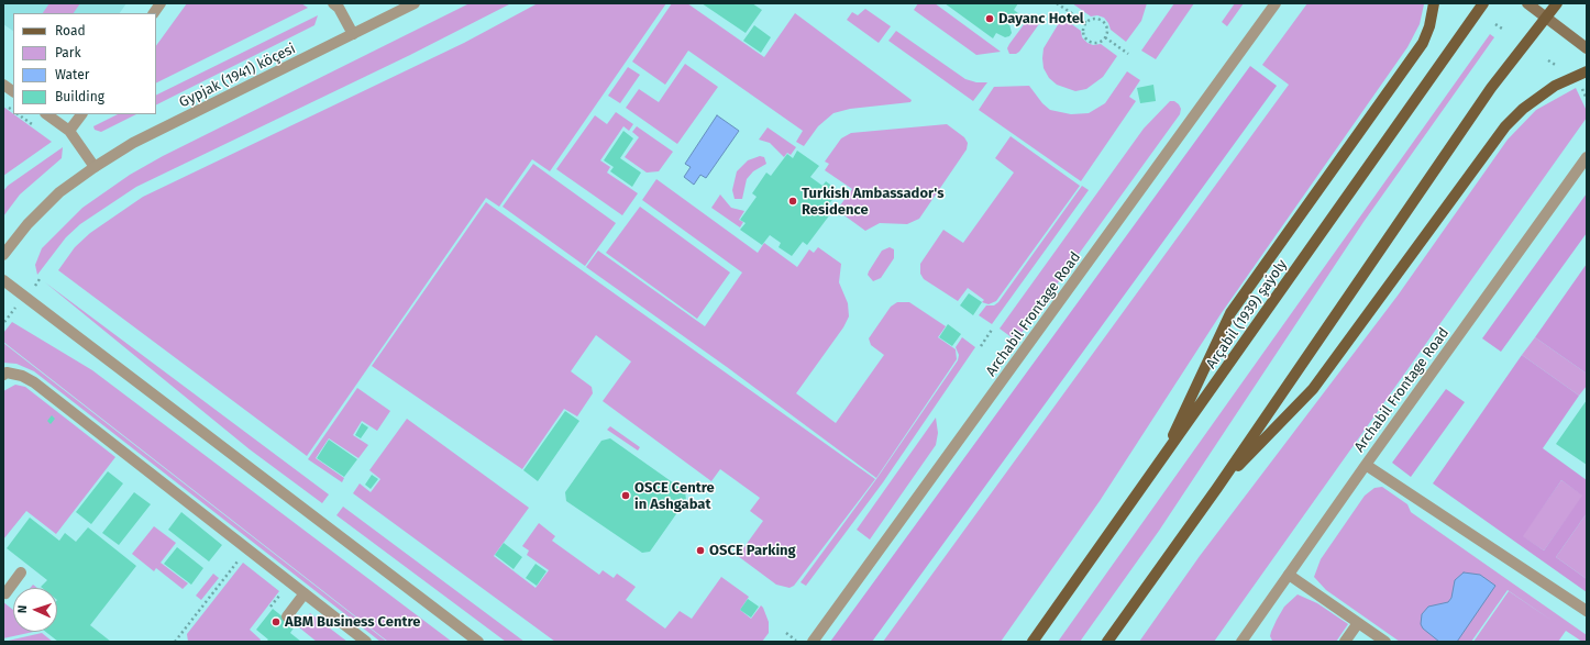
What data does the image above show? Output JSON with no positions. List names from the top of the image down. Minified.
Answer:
{"streets":{"main road":["Arçabil (1939) şaýoly"],"street":["Gypjak (1941) köçesi","Archabil Frontage Road"]},"places":["Dayanc Hotel","Turkish Ambassador's Residence","OSCE Centre in Ashgabat","OSCE Parking","ABM Business Centre"],"legend":["Road","Park","Water","Building"],"north":"left"}
